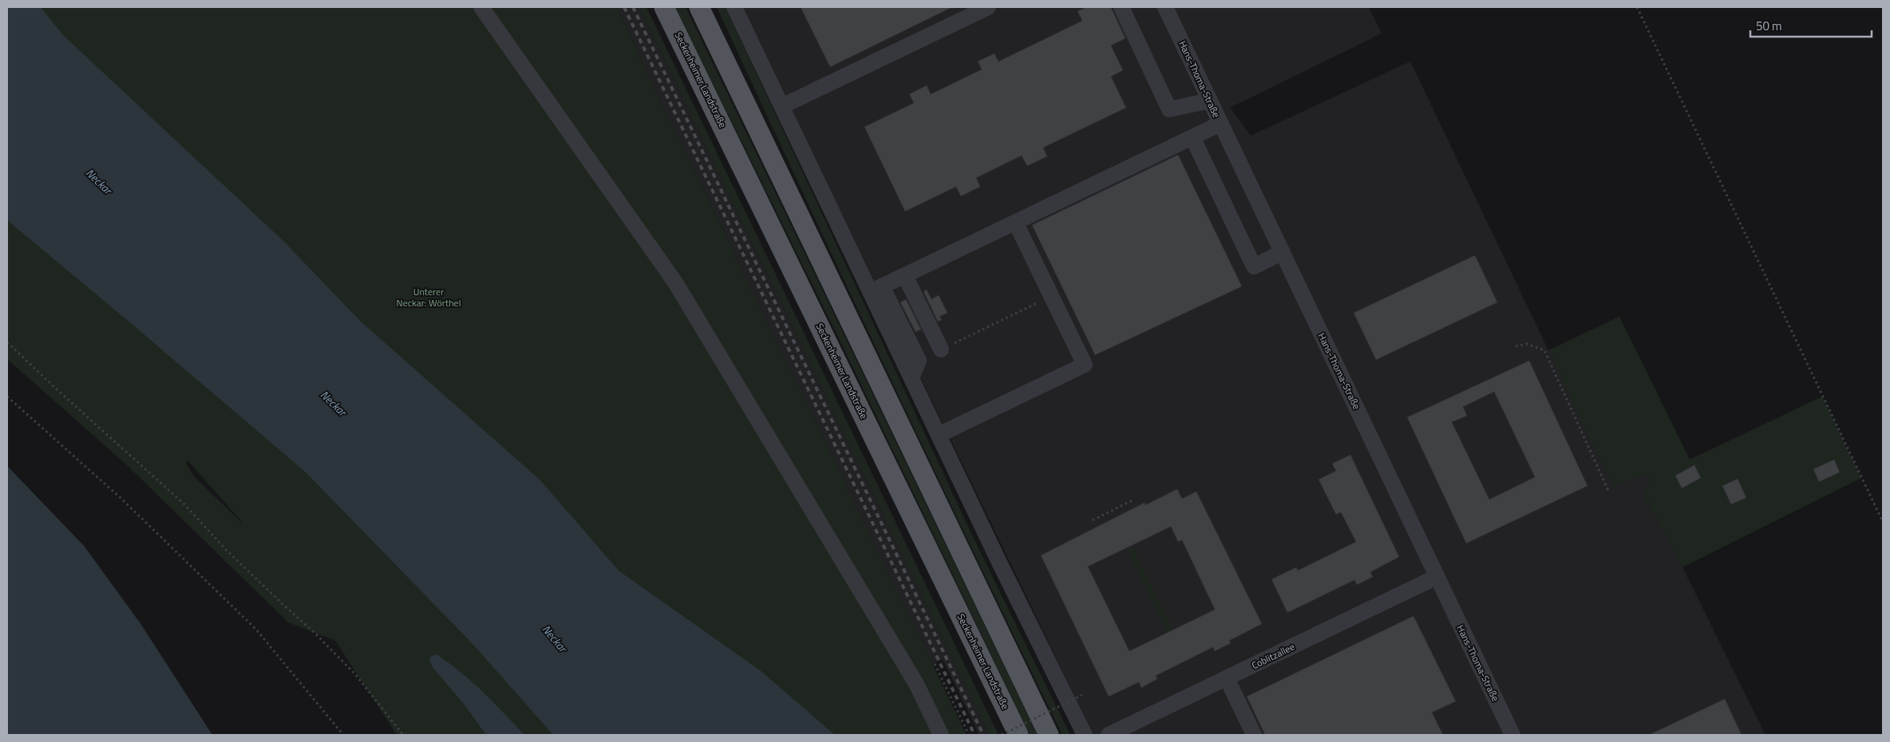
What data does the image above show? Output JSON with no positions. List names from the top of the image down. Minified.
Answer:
{"streets":{"main road":["Seckenheimer Landstraße"],"street":["Hans-Thoma-Straße","Coblitzallee"]},"crossings":[["Hans-Thoma-Straße","Coblitzallee"]],"water":["Neckar"],"parks":["Unterer Neckar: Wörthel"],"scale_bar":"50 m"}
